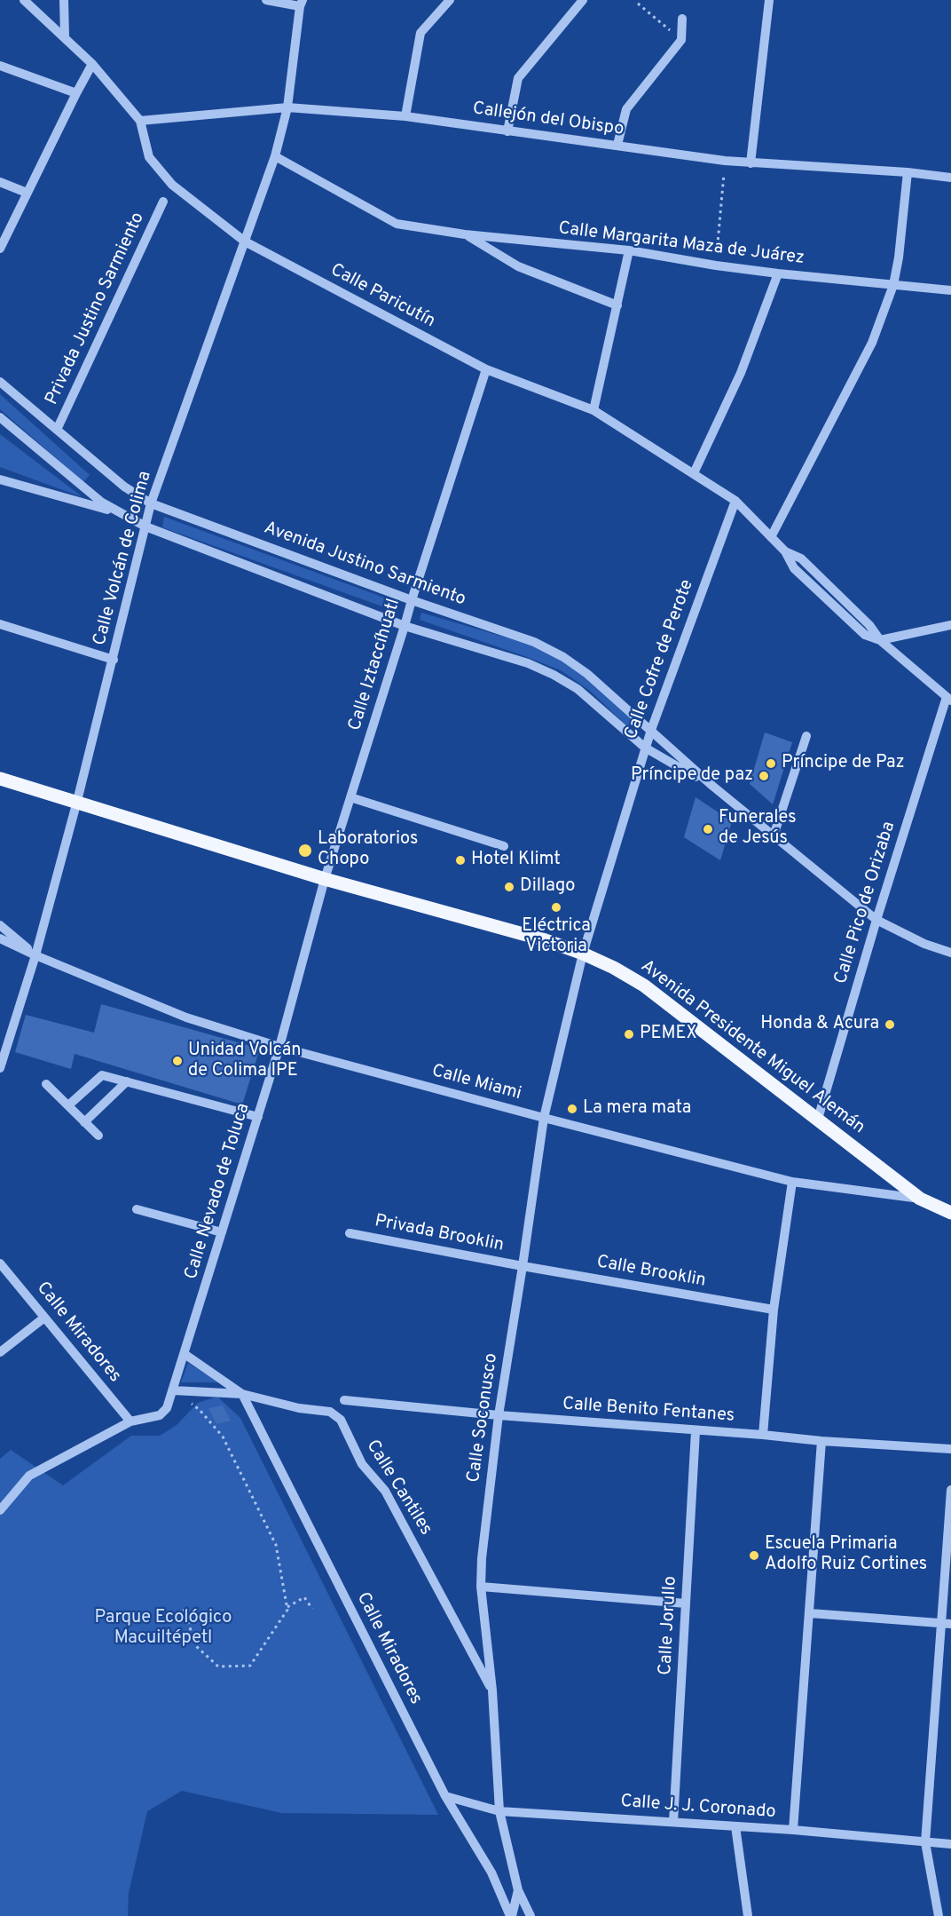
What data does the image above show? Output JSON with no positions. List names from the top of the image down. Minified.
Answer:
{"streets":{"main road":["Avenida Presidente Miguel Alemán"],"street":["Callejón del Obispo","Calle Margarita Maza de Juárez","Calle Paricutín","Privada Justino Sarmiento","Calle Volcán de Colima","Avenida Justino Sarmiento","Calle Cofre de Perote","Calle Iztaccíhuatl","Calle Pico de Orizaba","Calle Miami","Calle Nevado de Toluca","Privada Brooklin","Calle Brooklin","Calle Miradores","Calle Benito Fentanes","Calle Soconusco","Calle Cantiles","Calle Jorullo","Calle J. J. Coronado"]},"crossings":[["Callejón del Obispo","Calle Paricutín"],["Callejón del Obispo","Calle Volcán de Colima"],["Calle Margarita Maza de Juárez","Calle Volcán de Colima"],["Calle Paricutín","Calle Volcán de Colima"],["Calle Paricutín","Calle Cofre de Perote"],["Calle Paricutín","Calle Iztaccíhuatl"],["Calle Paricutín","Calle Pico de Orizaba"],["Privada Justino Sarmiento","Avenida Justino Sarmiento"],["Calle Volcán de Colima","Avenida Justino Sarmiento"],["Calle Volcán de Colima","Avenida Presidente Miguel Alemán"],["Calle Volcán de Colima","Calle Miami"],["Avenida Justino Sarmiento","Calle Cofre de Perote"],["Avenida Justino Sarmiento","Calle Iztaccíhuatl"],["Avenida Justino Sarmiento","Calle Pico de Orizaba"],["Calle Cofre de Perote","Avenida Presidente Miguel Alemán"],["Calle Cofre de Perote","Calle Soconusco"],["Calle Iztaccíhuatl","Avenida Presidente Miguel Alemán"],["Calle Iztaccíhuatl","Calle Nevado de Toluca"],["Calle Pico de Orizaba","Avenida Presidente Miguel Alemán"],["Avenida Presidente Miguel Alemán","Calle Miami"],["Avenida Presidente Miguel Alemán","Calle Nevado de Toluca"],["Avenida Presidente Miguel Alemán","Calle Soconusco"],["Calle Miami","Calle Nevado de Toluca"],["Calle Miami","Calle Soconusco"],["Calle Nevado de Toluca","Calle Miradores"],["Privada Brooklin","Calle Brooklin"],["Privada Brooklin","Calle Soconusco"],["Calle Brooklin","Calle Soconusco"],["Calle Miradores","Calle Soconusco"],["Calle Miradores","Calle Cantiles"],["Calle Miradores","Calle J. J. Coronado"],["Calle Benito Fentanes","Calle Soconusco"],["Calle Benito Fentanes","Calle Jorullo"],["Calle Soconusco","Calle Cantiles"],["Calle Soconusco","Calle J. J. Coronado"],["Calle Jorullo","Calle J. J. Coronado"]],"parks":["Parque Ecológico Macuiltépetl"],"places":["Príncipe de Paz","Príncipe de paz","Funerales de Jesús","Laboratorios Chopo","Hotel Klimt","Dillago","Eléctrica Victoria","Honda & Acura","PEMEX","Unidad Volcán de Colima IPE","La mera mata","Escuela Primaria Adolfo Ruiz Cortines"]}
